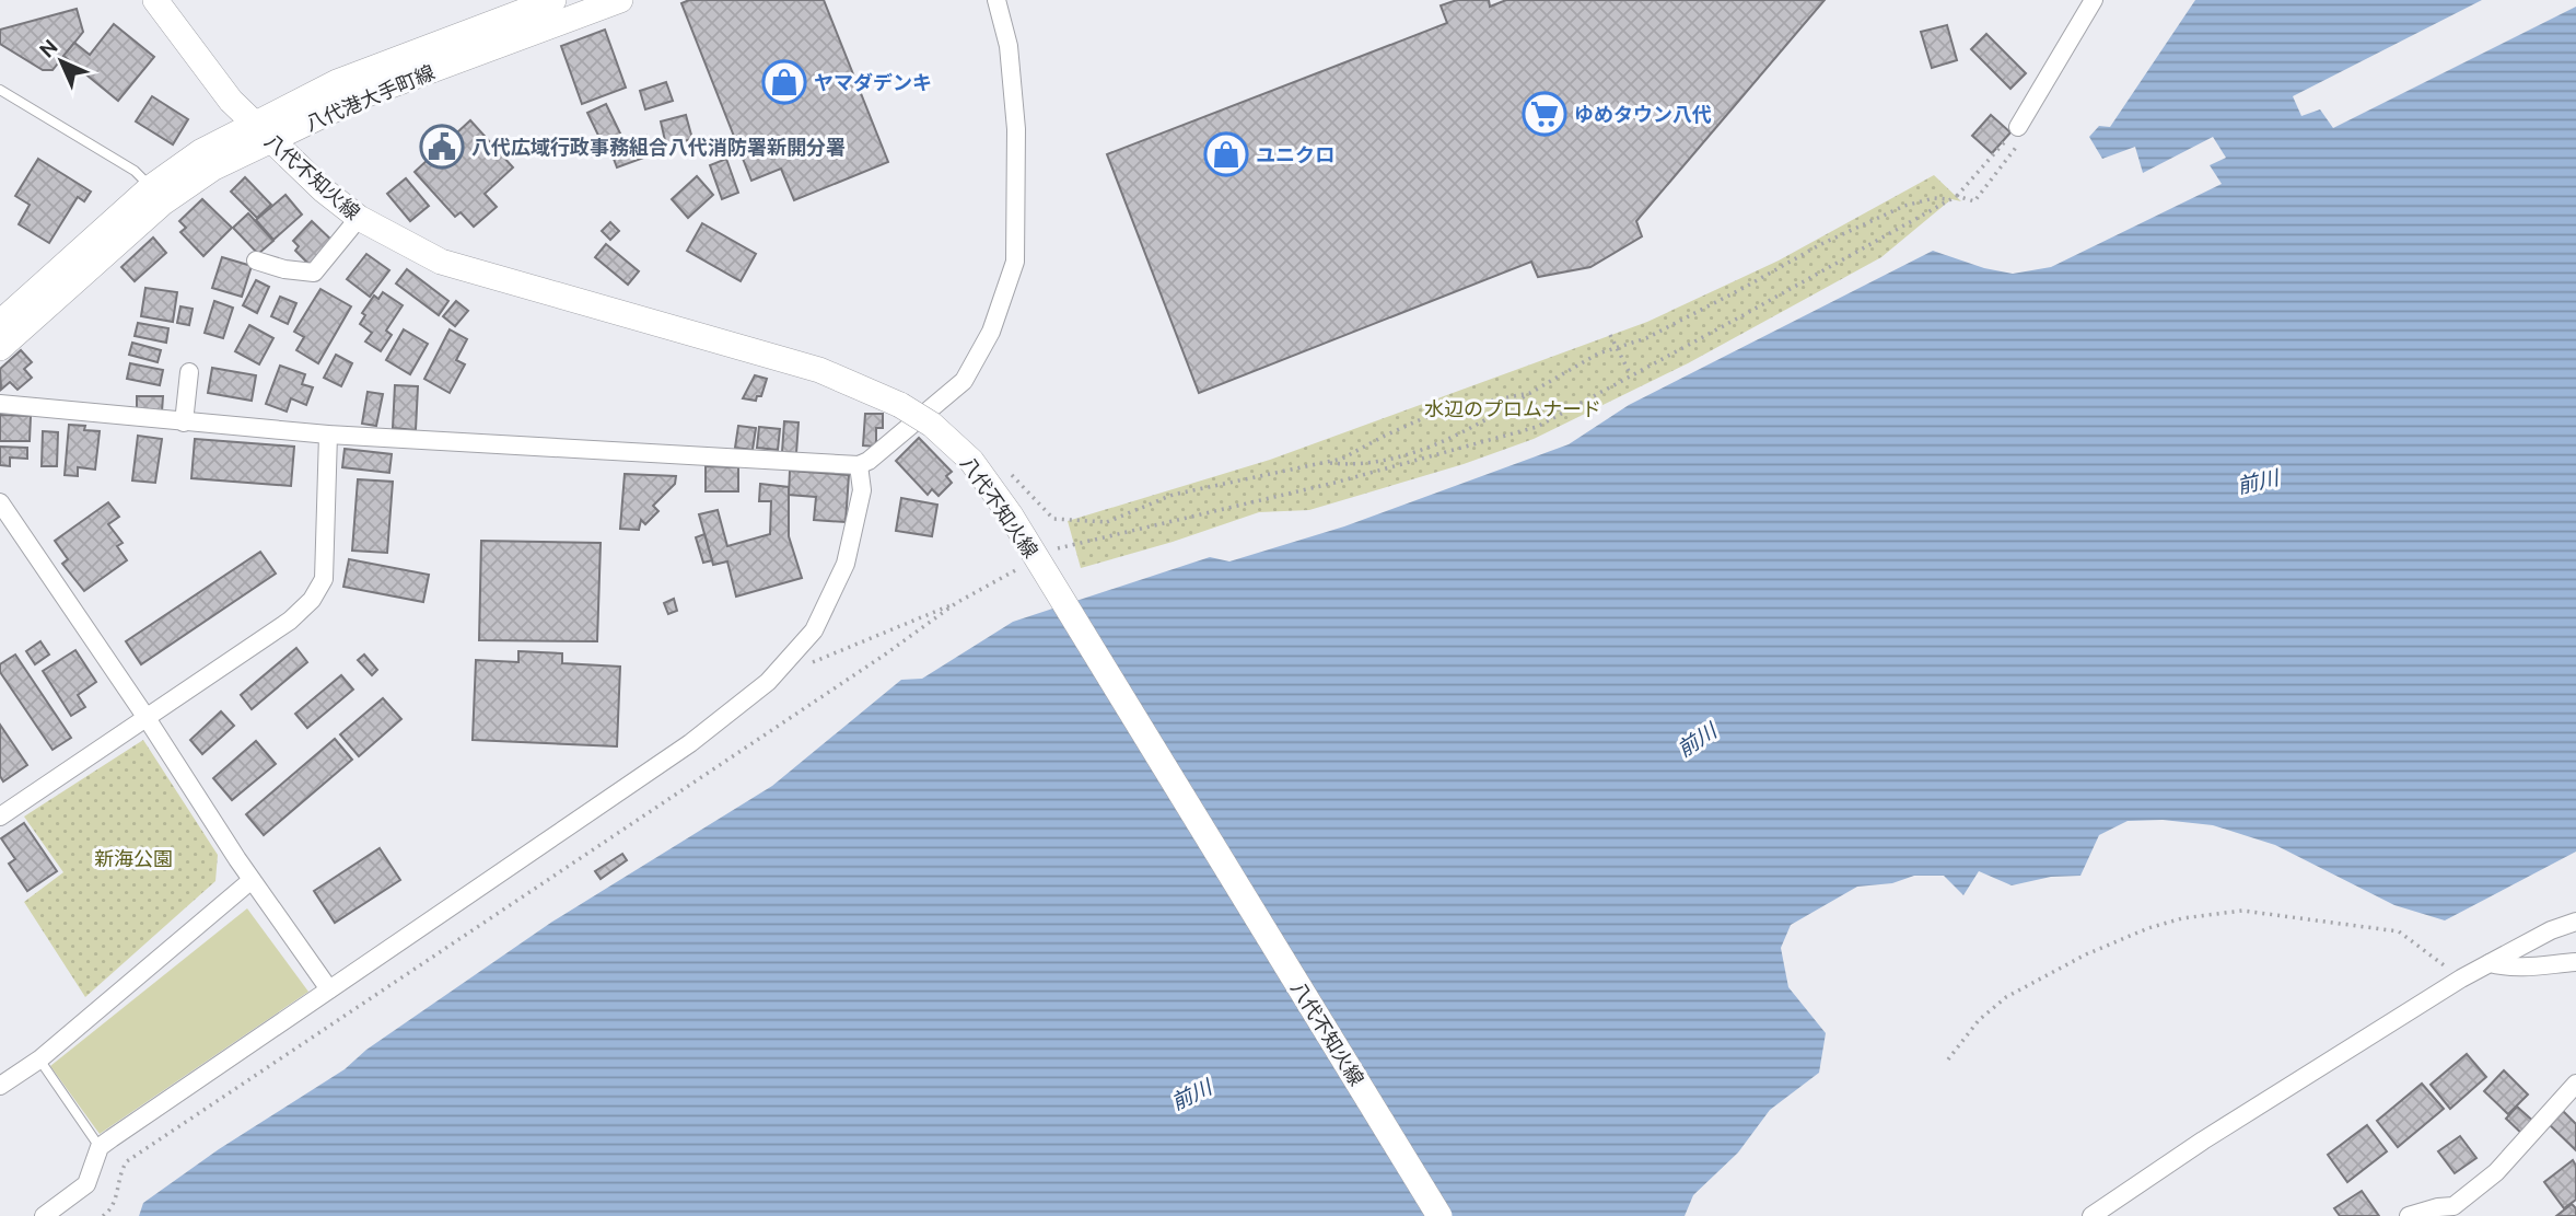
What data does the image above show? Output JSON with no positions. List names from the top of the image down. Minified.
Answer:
{"streets":{"main road":["八代港大手町線","八代不知火線"]},"crossings":[["八代港大手町線","八代不知火線"]],"water":["前川"],"parks":["水辺のプロムナード","新海公園"],"places":{"shop":["ヤマダデンキ","ユニクロ"],"supermarket":["ゆめタウン八代"],"public building":["八代広域行政事務組合八代消防署新開分署"]},"north":"top left"}
